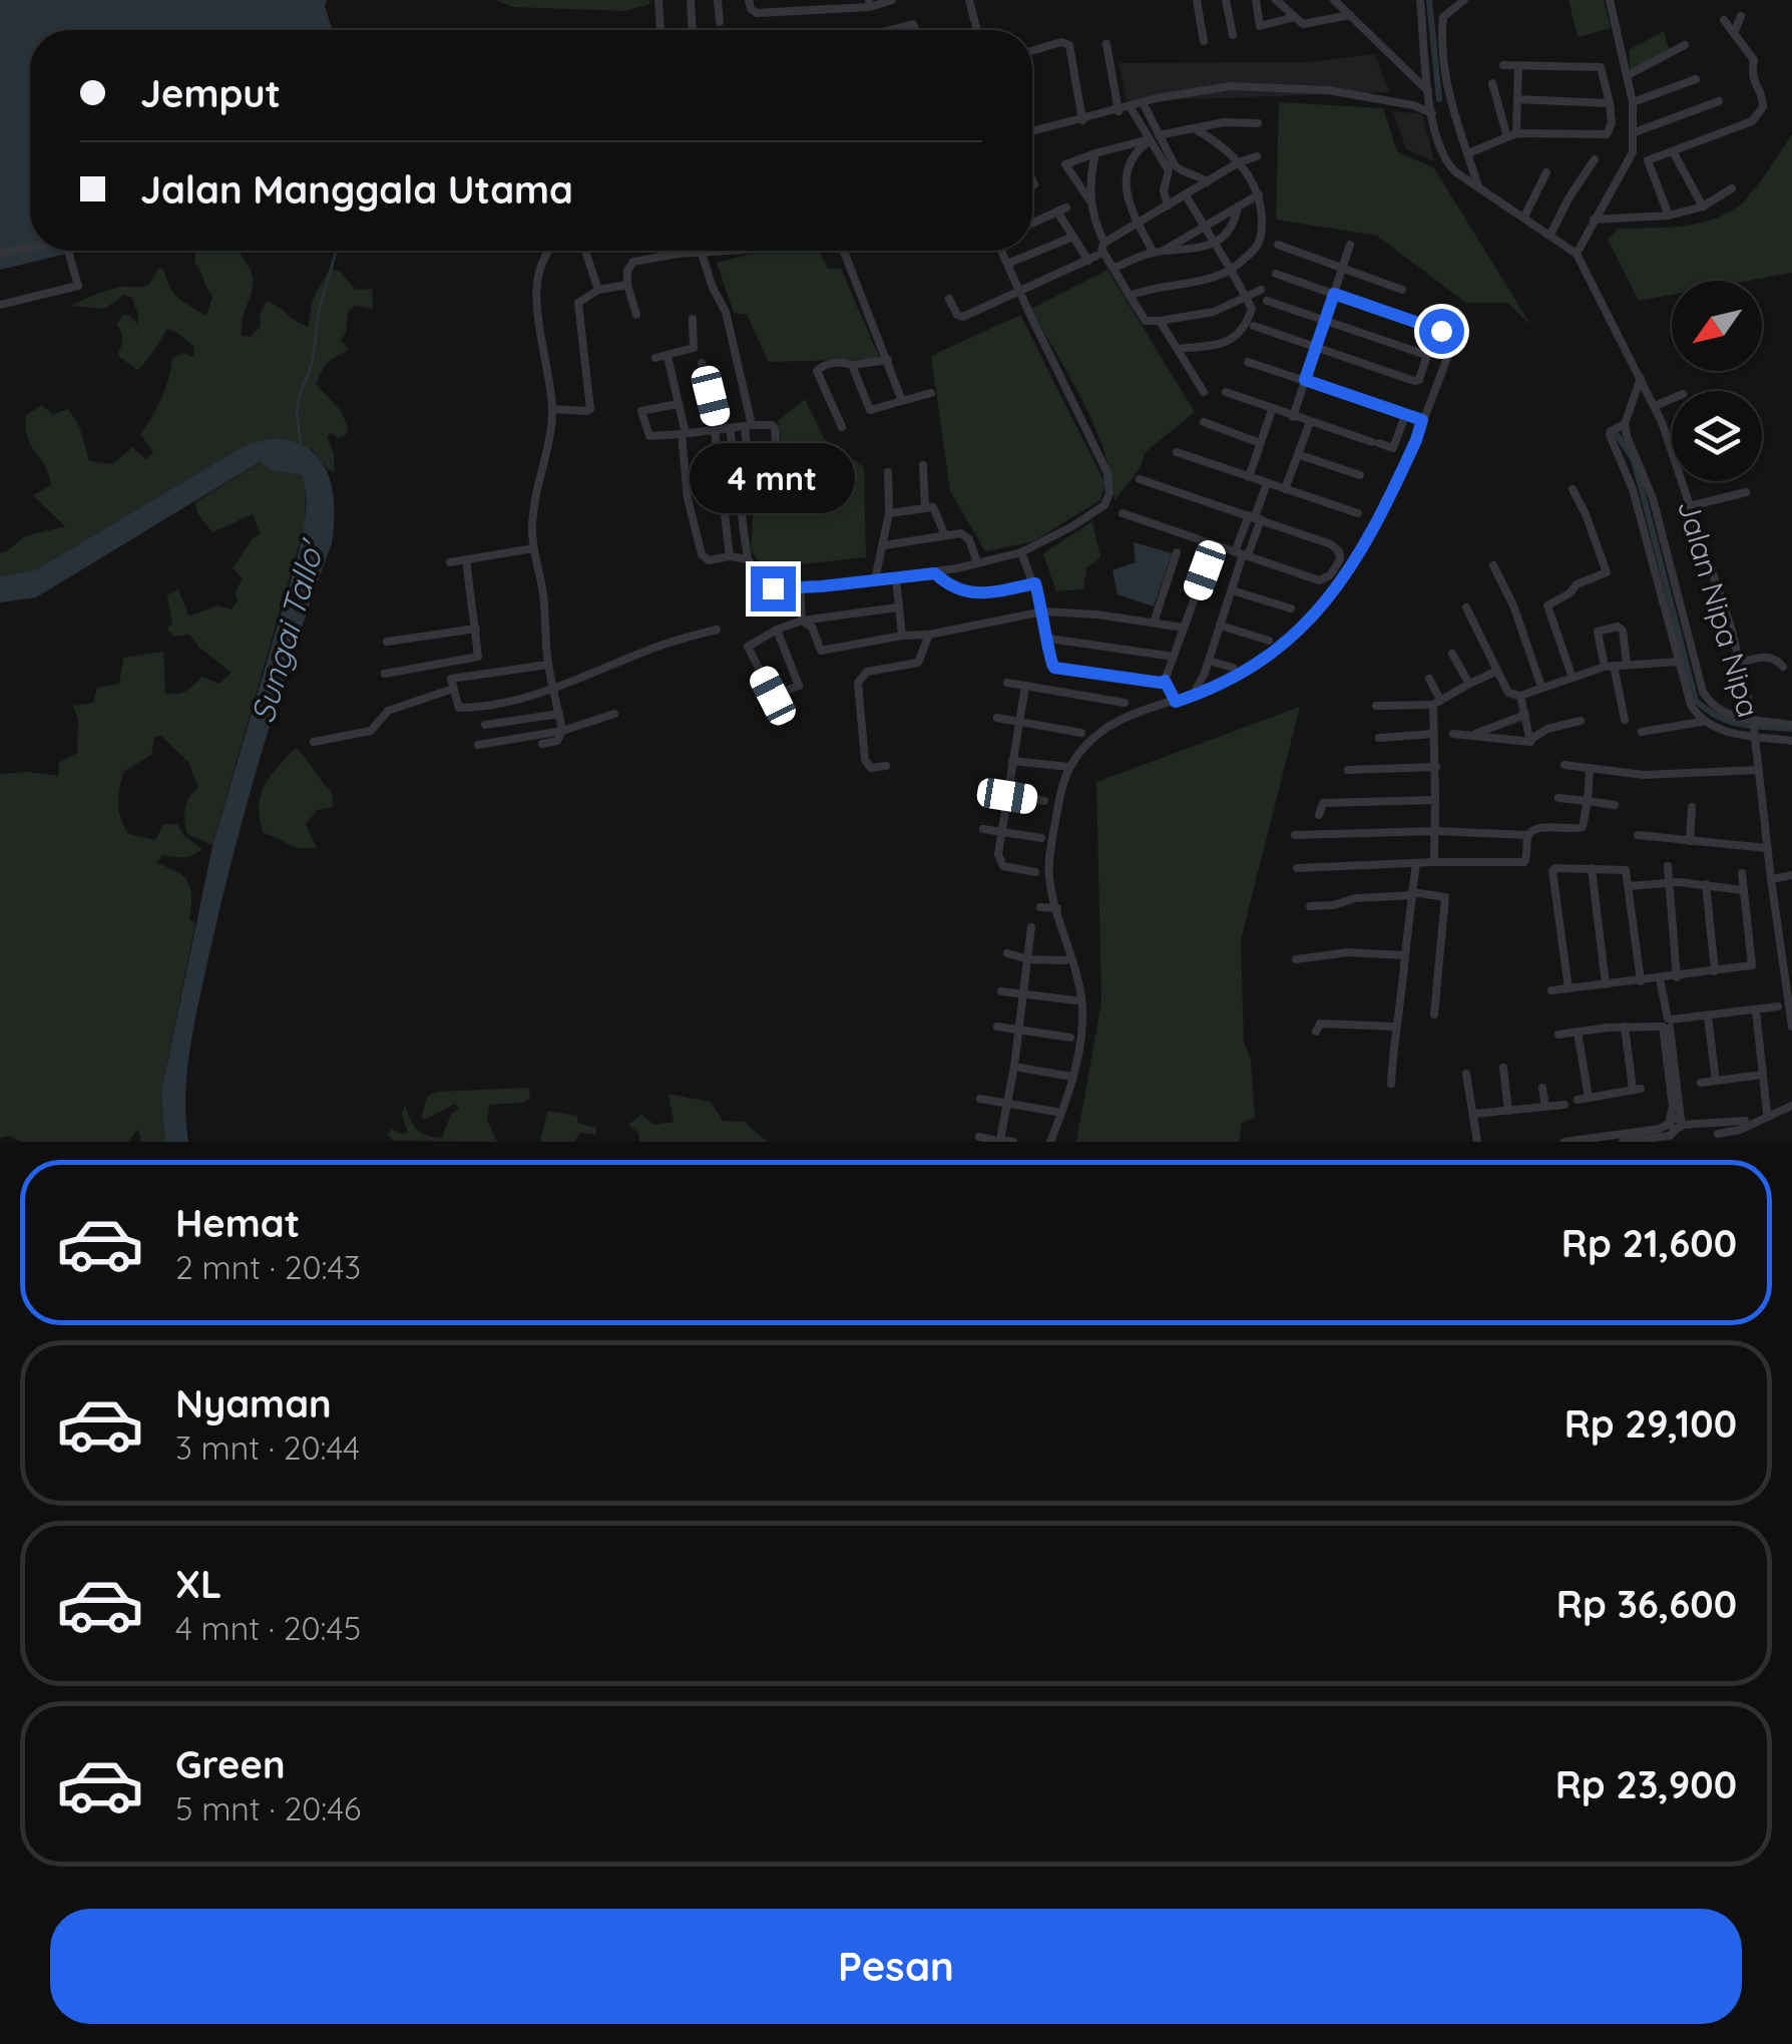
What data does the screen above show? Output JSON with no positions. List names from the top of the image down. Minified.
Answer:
{"streets":{"street":["Jalan Nipa Nipa"]},"water":["Sungai Tallo'"],"north":"bottom left","page":{"banner":["Jemput","Jalan Manggala Utama"],"bubble":"4 mnt","list":[{"name":"Hemat","note":"2 mnt · 20:43","value":"Rp 21,600"},{"name":"Nyaman","note":"3 mnt · 20:44","value":"Rp 29,100"},{"name":"XL","note":"4 mnt · 20:45","value":"Rp 36,600"},{"name":"Green","note":"5 mnt · 20:46","value":"Rp 23,900"}],"buttons":"Pesan"}}
